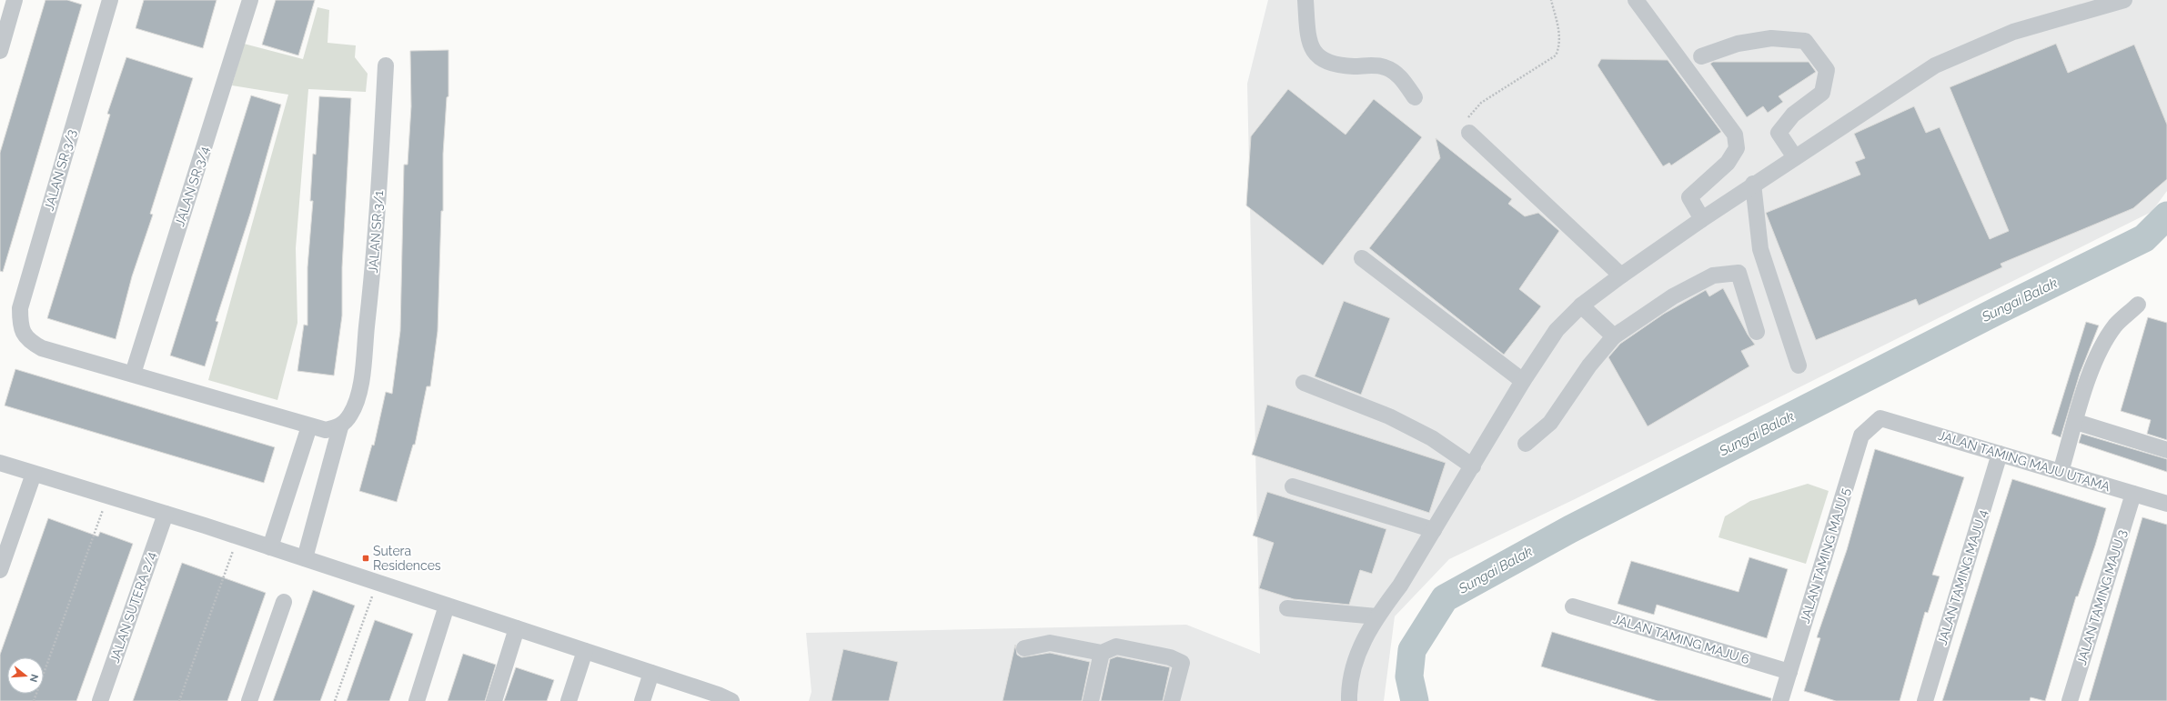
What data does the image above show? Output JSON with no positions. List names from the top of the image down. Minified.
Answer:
{"streets":{"street":["JALAN SR 3/3","JALAN SR 3/4","JALAN SR 3/1","JALAN TAMING MAJU UTAMA","JALAN TAMING MAJU 5","JALAN TAMING MAJU 4","JALAN TAMING MAJU 3","JALAN SUTERA 2/4","JALAN TAMING MAJU 6"]},"crossings":[["JALAN SR 3/3","JALAN SR 3/4"],["JALAN TAMING MAJU UTAMA","JALAN TAMING MAJU 5"],["JALAN TAMING MAJU UTAMA","JALAN TAMING MAJU 4"],["JALAN TAMING MAJU UTAMA","JALAN TAMING MAJU 3"],["JALAN TAMING MAJU 5","JALAN TAMING MAJU 6"]],"water":["Sungai Balak"],"places":{"transit":["Sutera Residences"]},"north":"right"}
